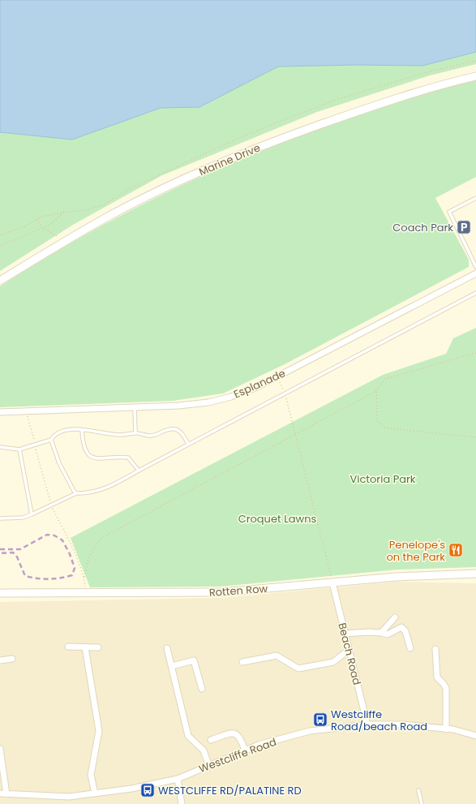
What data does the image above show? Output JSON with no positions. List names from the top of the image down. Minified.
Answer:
{"streets":{"street":["Marine Drive","Esplanade","Rotten Row","Beach Road","Westcliffe Road"]},"crossings":[["Rotten Row","Beach Road"],["Beach Road","Westcliffe Road"]],"parks":["Victoria Park","Croquet Lawns"],"places":{"parking":["Coach Park"],"restaurant":["Penelope's on the Park"],"bus stop":["Westcliffe Road/beach Road","WESTCLIFFE RD/PALATINE RD"]}}
